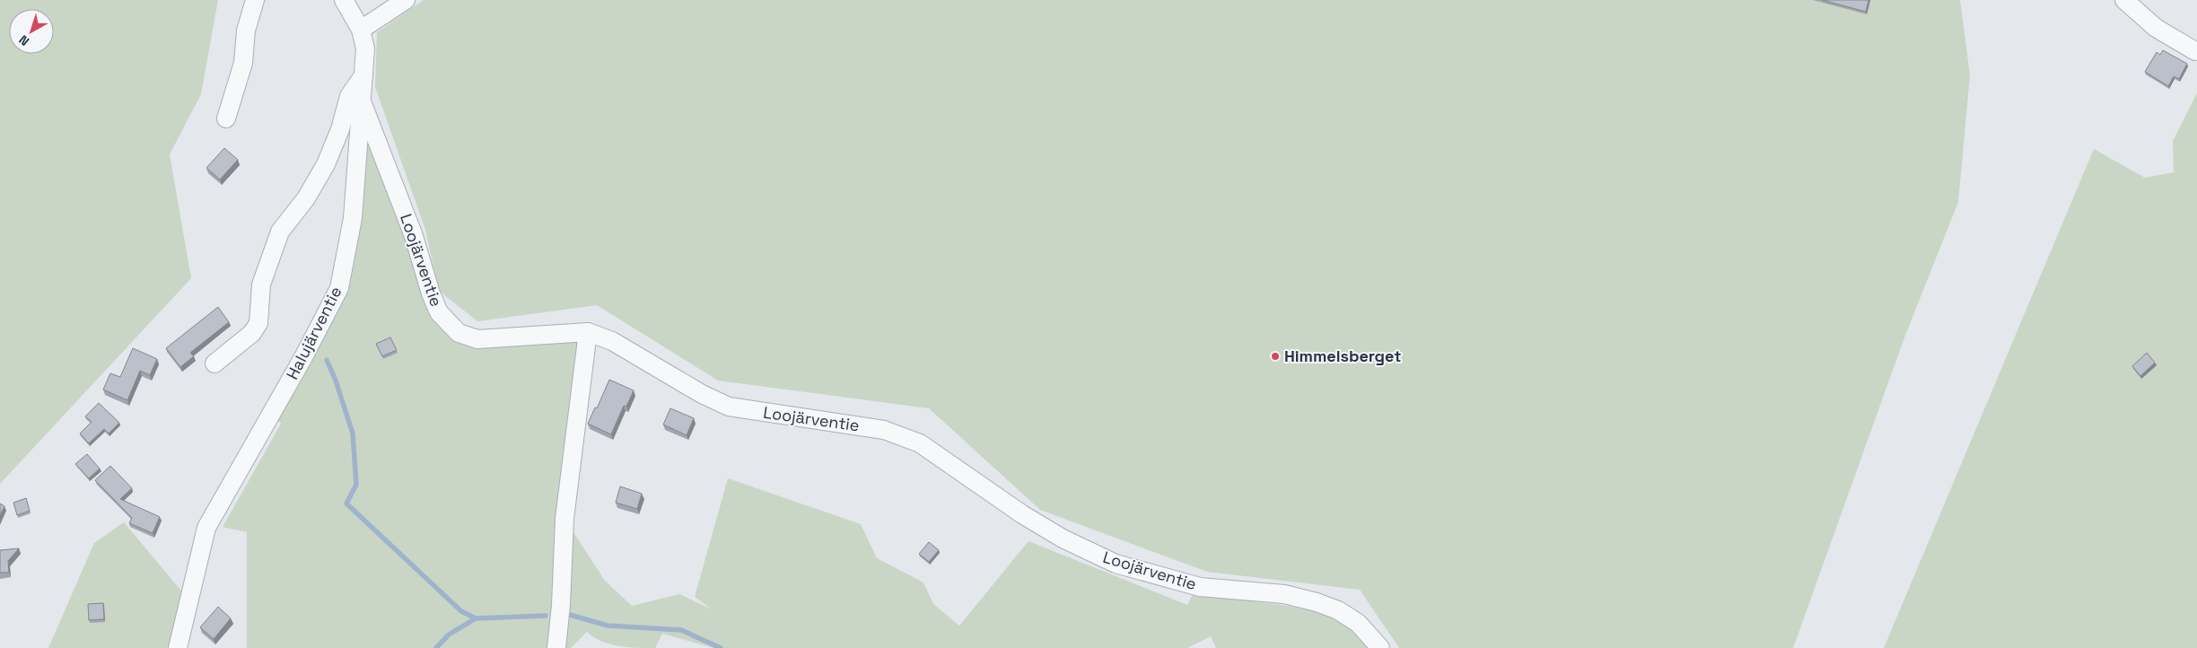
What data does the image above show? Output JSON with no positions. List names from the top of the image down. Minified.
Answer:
{"streets":{"street":["Loojärventie","Halujärventie"]},"crossings":[["Loojärventie","Halujärventie"]],"places":["Himmelsberget"],"north":"bottom left"}
